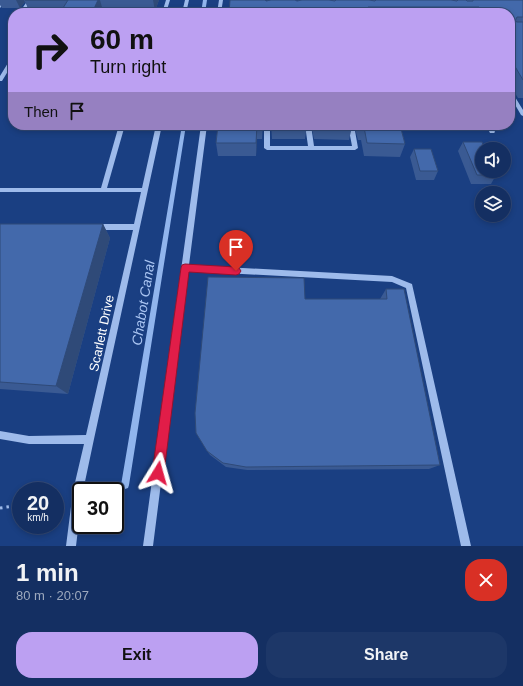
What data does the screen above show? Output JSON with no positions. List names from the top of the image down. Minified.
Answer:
{"streets":{"street":["Scarlett Drive"]},"water":["Chabot Canal"],"page":{"turn":["60 m","Turn right"],"then":"Then","speed":"20 km/h","limit":"30","heading":["1 min","80 m · 20:07"],"buttons":["Exit","Share"]}}
